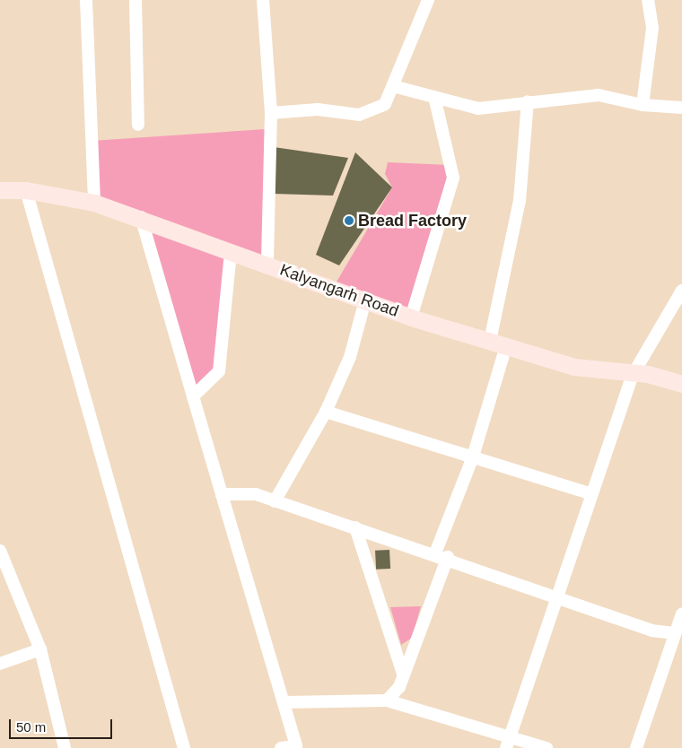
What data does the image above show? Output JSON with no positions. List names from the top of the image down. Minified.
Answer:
{"streets":{"main road":["Kalyangarh Road"]},"places":["Bread Factory"],"scale_bar":"50 m"}
